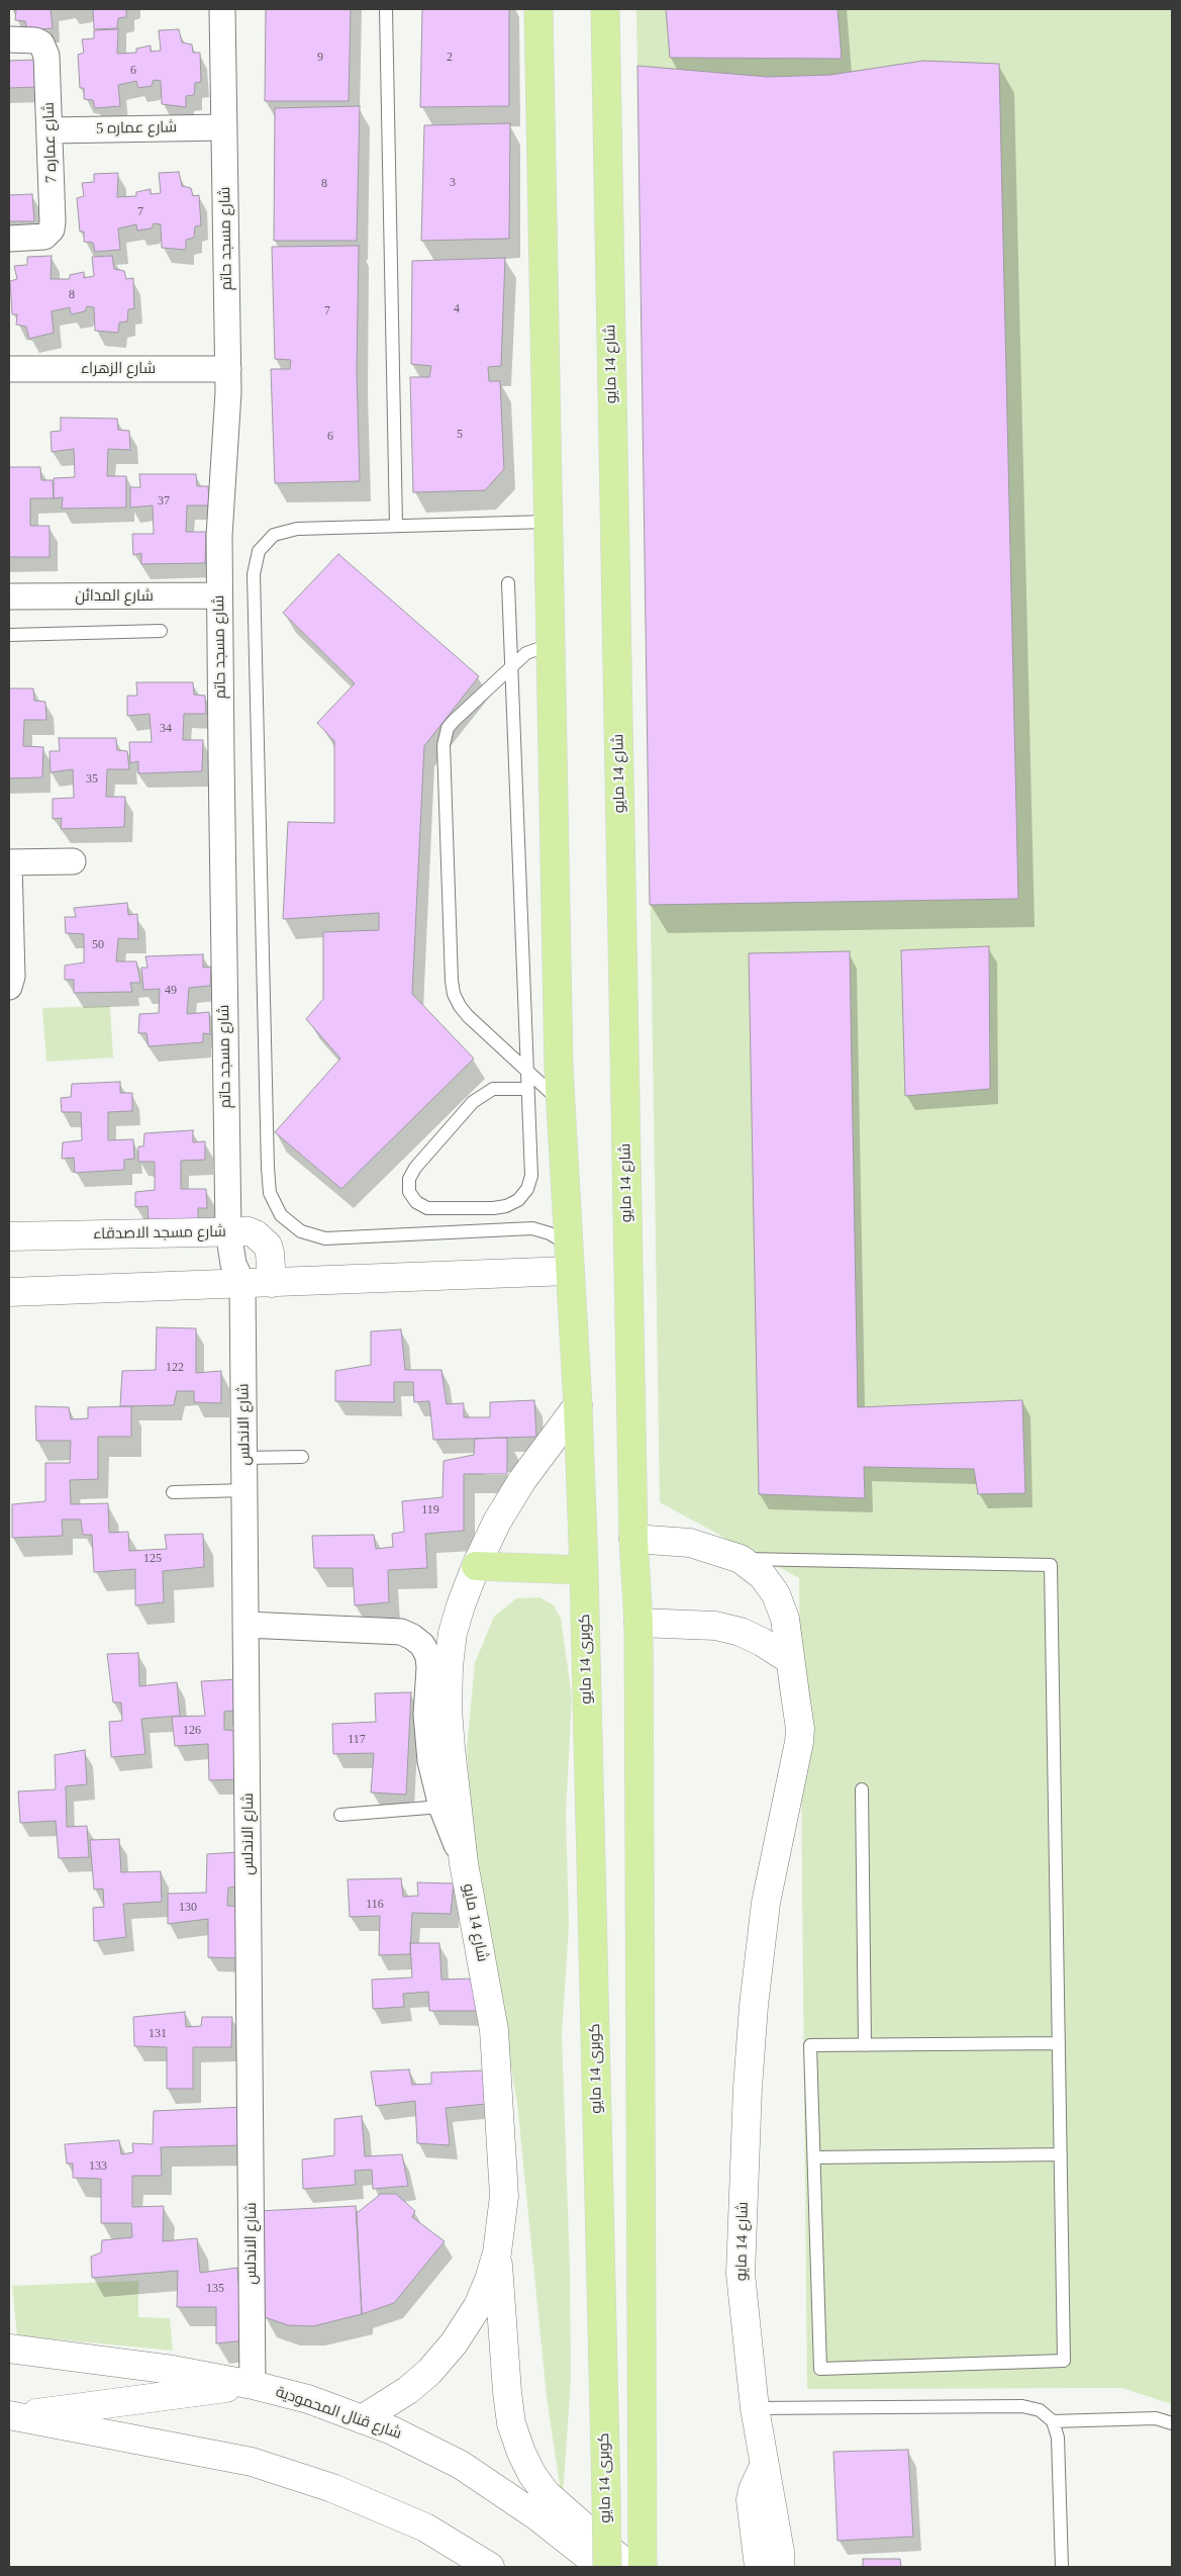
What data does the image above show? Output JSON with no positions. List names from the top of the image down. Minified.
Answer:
{"streets":{"main road":["شارع 14 مايو","شارع مسجد الاصدقاء","كوبرى 14 مايو","شارع قنال المحمودية"],"street":["شارع عماره 5","شارع عماره 7","شارع مسجد حاتم","شارع الزهراء","شارع المدائن","شارع الاندلس"]},"crossings":[["شارع عماره 5","شارع عماره 7"],["شارع عماره 5","شارع مسجد حاتم"],["شارع مسجد حاتم","شارع الزهراء"],["شارع مسجد حاتم","شارع المدائن"],["شارع مسجد حاتم","شارع مسجد الاصدقاء"],["شارع مسجد حاتم","شارع الاندلس"],["شارع 14 مايو","شارع قنال المحمودية"],["شارع الاندلس","شارع قنال المحمودية"]],"house_numbers":["9","2","6","3","8","7","8","4","7","5","6","37","34","35","50","49","122","119","125","126","117","116","130","131","133","135"]}
